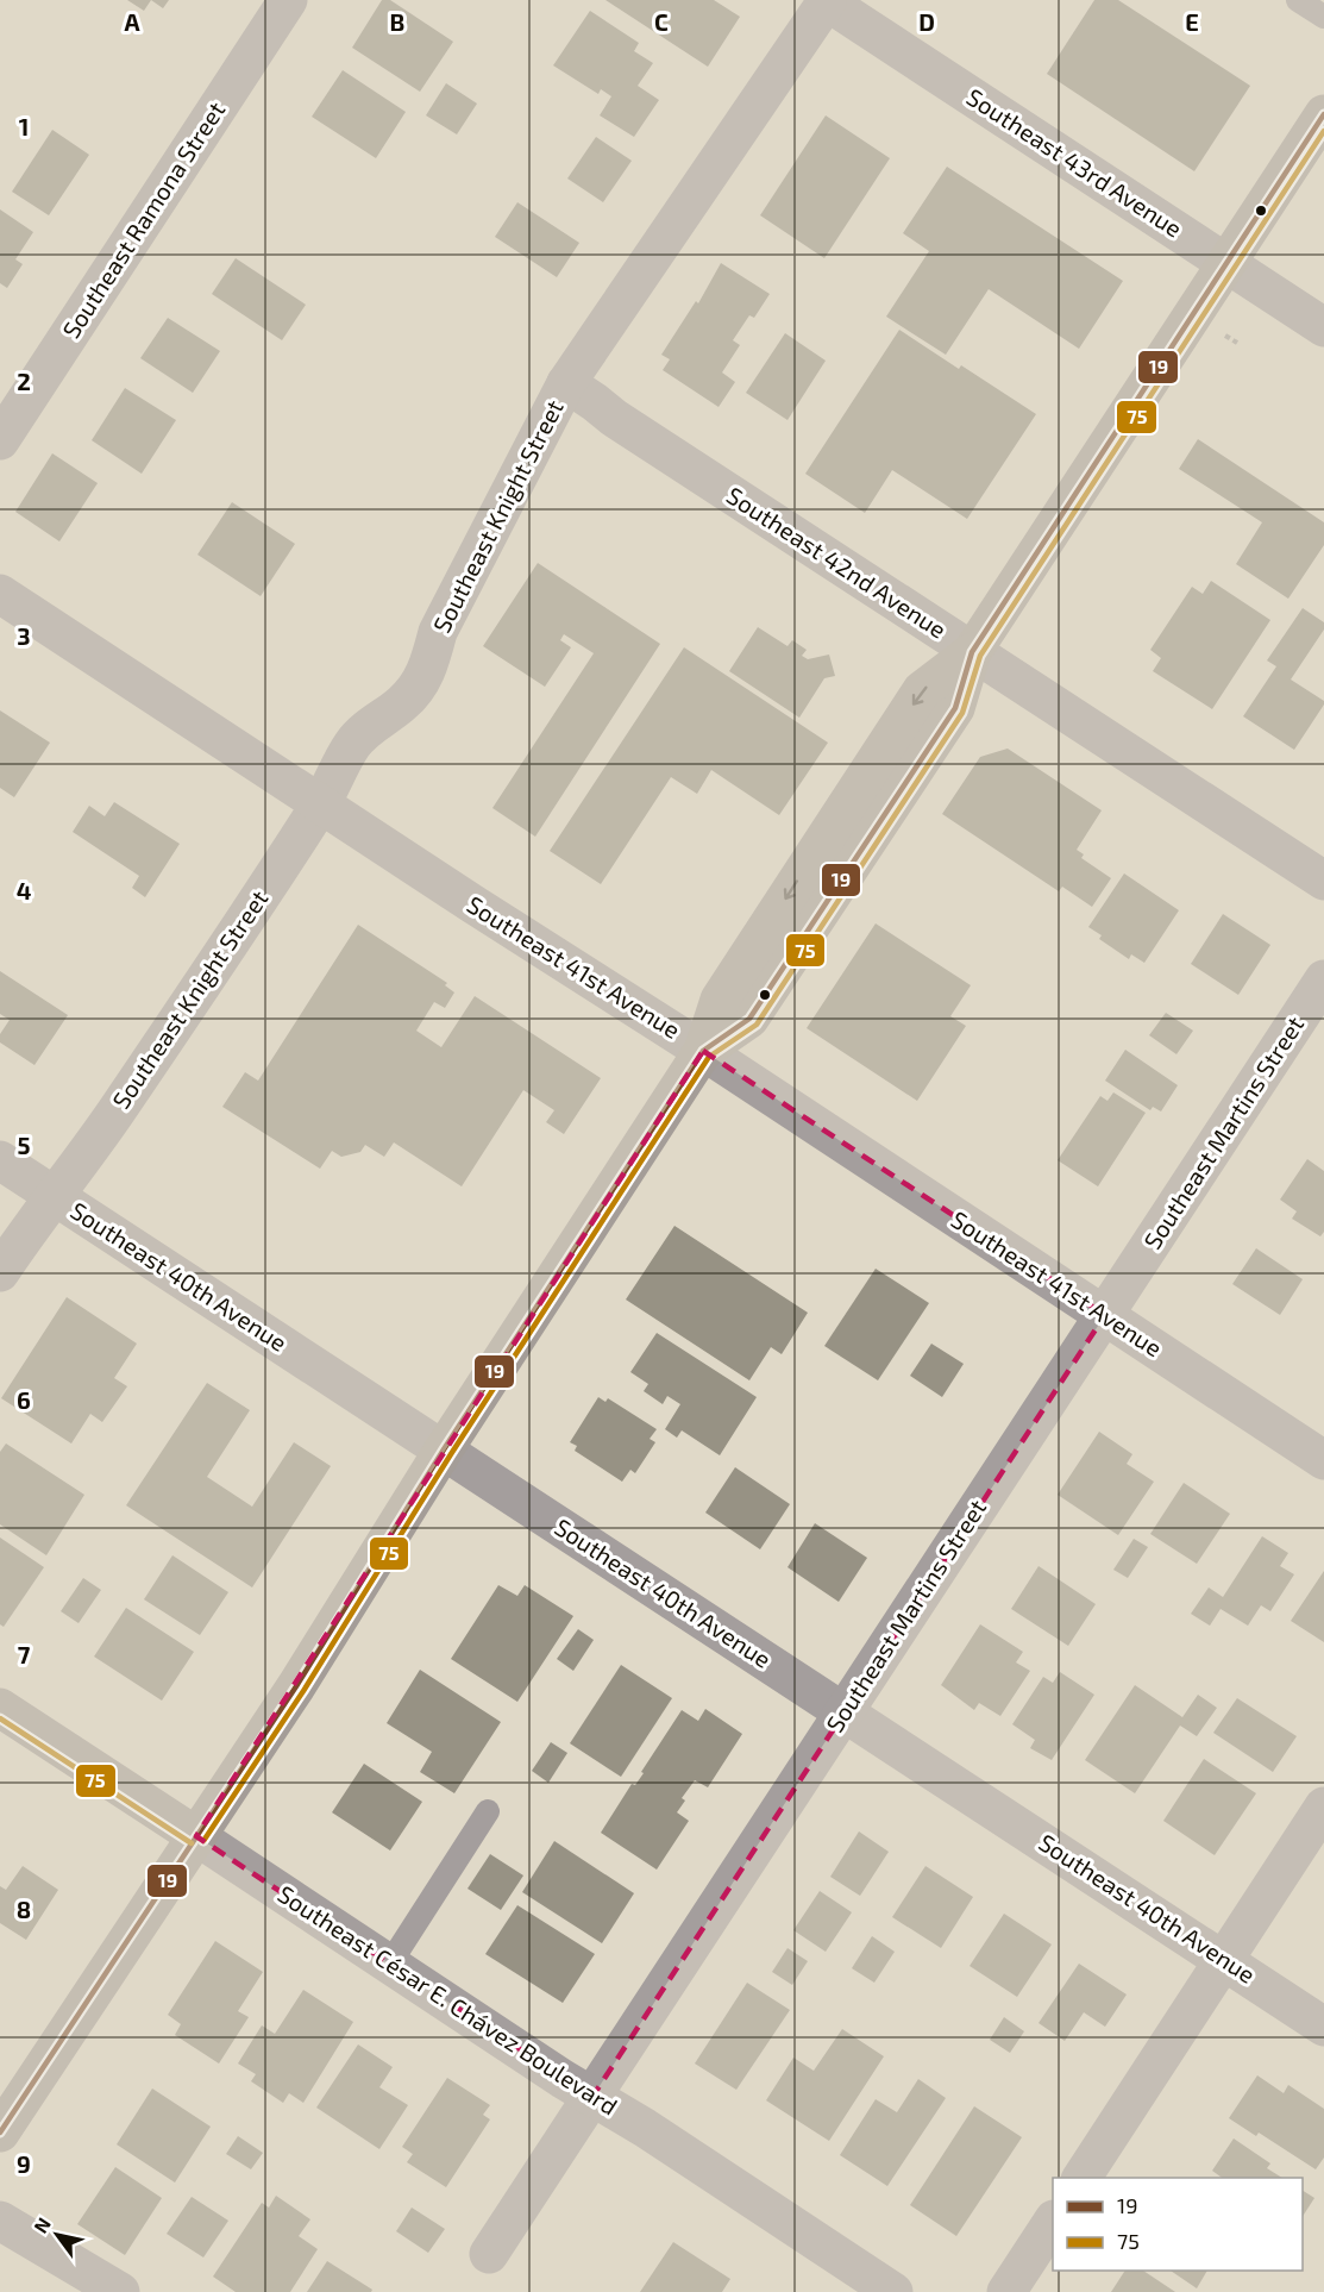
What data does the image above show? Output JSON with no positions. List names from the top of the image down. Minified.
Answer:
{"streets":{"main road":["Southeast César E. Chávez Boulevard"],"street":["Southeast 43rd Avenue","Southeast Ramona Street","Southeast Knight Street","Southeast 42nd Avenue","Southeast 41st Avenue","Southeast Martins Street","Southeast 40th Avenue"]},"crossings":[["Southeast 43rd Avenue","Southeast Knight Street"],["Southeast Knight Street","Southeast 42nd Avenue"],["Southeast Knight Street","Southeast 41st Avenue"],["Southeast Knight Street","Southeast 40th Avenue"],["Southeast 41st Avenue","Southeast Martins Street"],["Southeast Martins Street","Southeast 40th Avenue"],["Southeast Martins Street","Southeast César E. Chávez Boulevard"]],"lines":["transit line 19","transit line 75"],"legend":["19","75"],"north":"top left","grid":{"columns":["A","B","C","D","E"],"rows":["1","2","3","4","5","6","7","8","9"]}}
